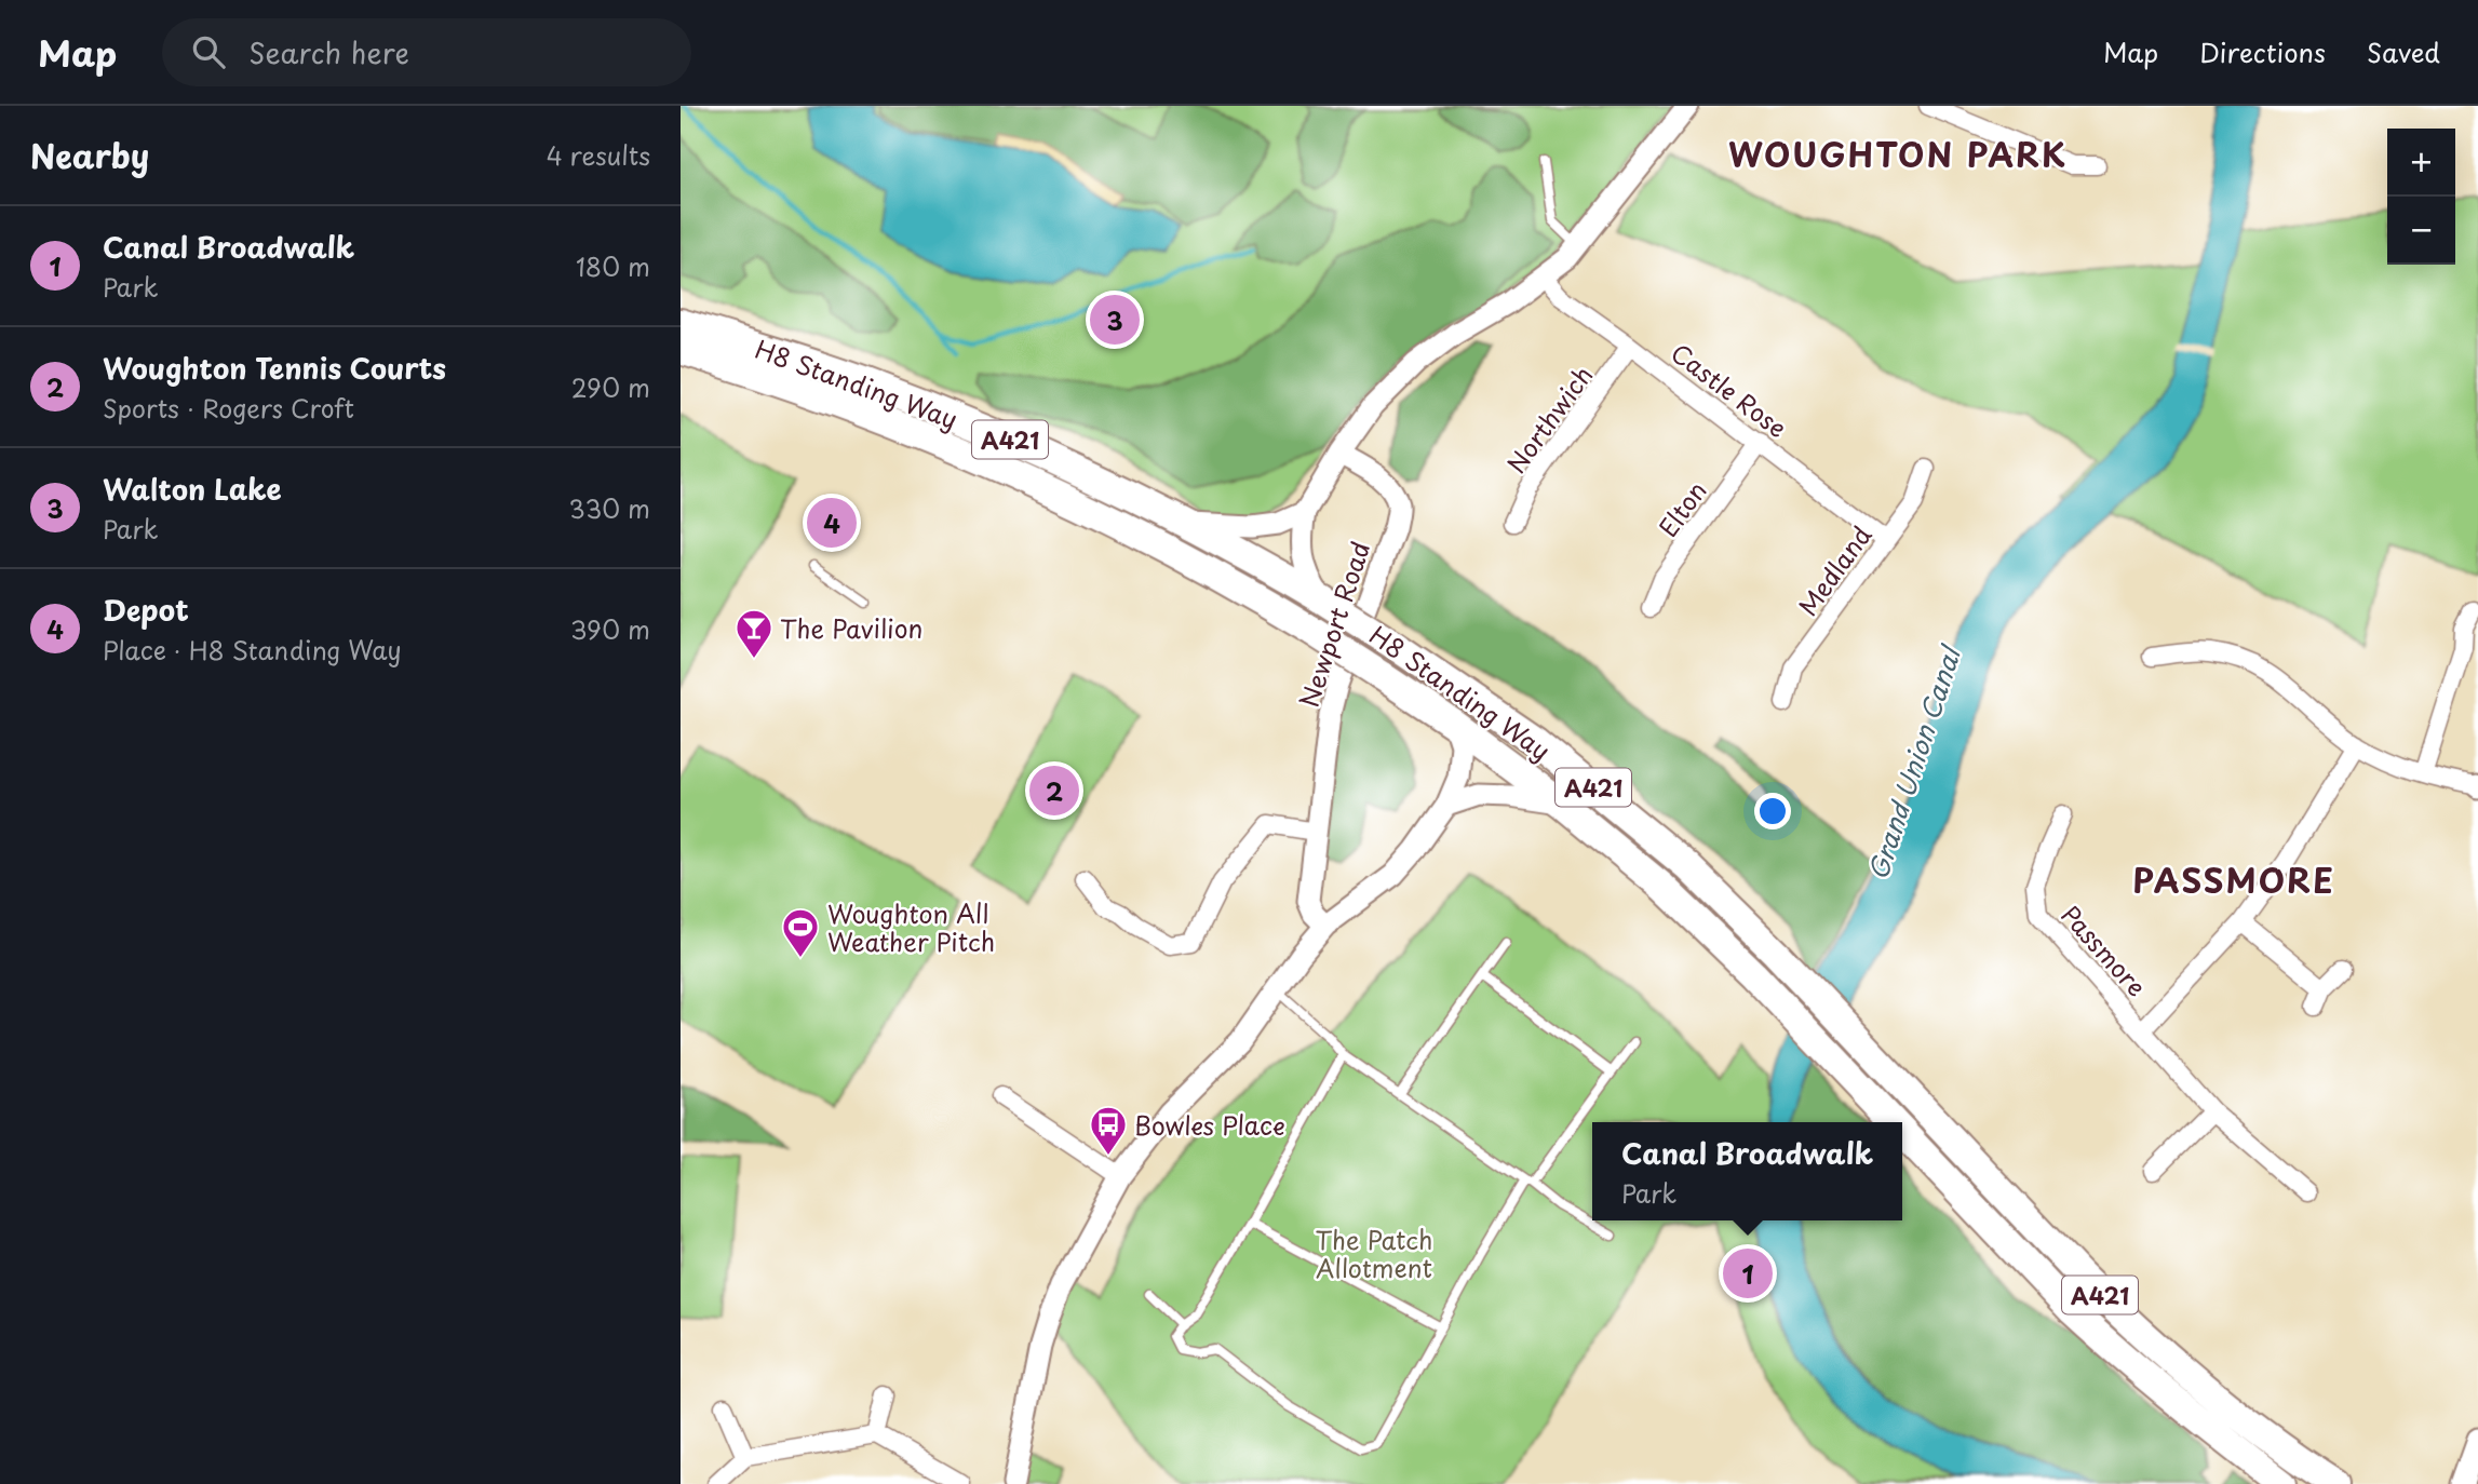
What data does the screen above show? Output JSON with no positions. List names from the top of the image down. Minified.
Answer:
{"streets":{"highway":["H8 Standing Way","A421"],"street":["Castle Rose","Northwich","Elton","Medland","Newport Road","Passmore"]},"crossings":[["Castle Rose","Northwich"],["Castle Rose","Elton"],["Castle Rose","Medland"]],"districts":["WOUGHTON PARK","PASSMORE"],"water":["Grand Union Canal"],"parks":["The Patch Allotment"],"places":{"bar":["The Pavilion"],"sports":["Woughton All Weather Pitch"],"bus stop":["Bowles Place"]},"page":{"header":"Map","search":"Search here","nav":["Map","Directions","Saved"],"heading":["Nearby","4 results"],"map_buttons":["+","−"],"list":[{"mark":"1","name":"Canal Broadwalk","note":"Park","value":"180 m"},{"mark":"2","name":"Woughton Tennis Courts","note":"Sports · Rogers Croft","value":"290 m"},{"mark":"3","name":"Walton Lake","note":"Park","value":"330 m"},{"mark":"4","name":"Depot","note":"Place · H8 Standing Way","value":"390 m"}],"pins":["3","4","2","1"],"popup":["Canal Broadwalk","Park"]}}
